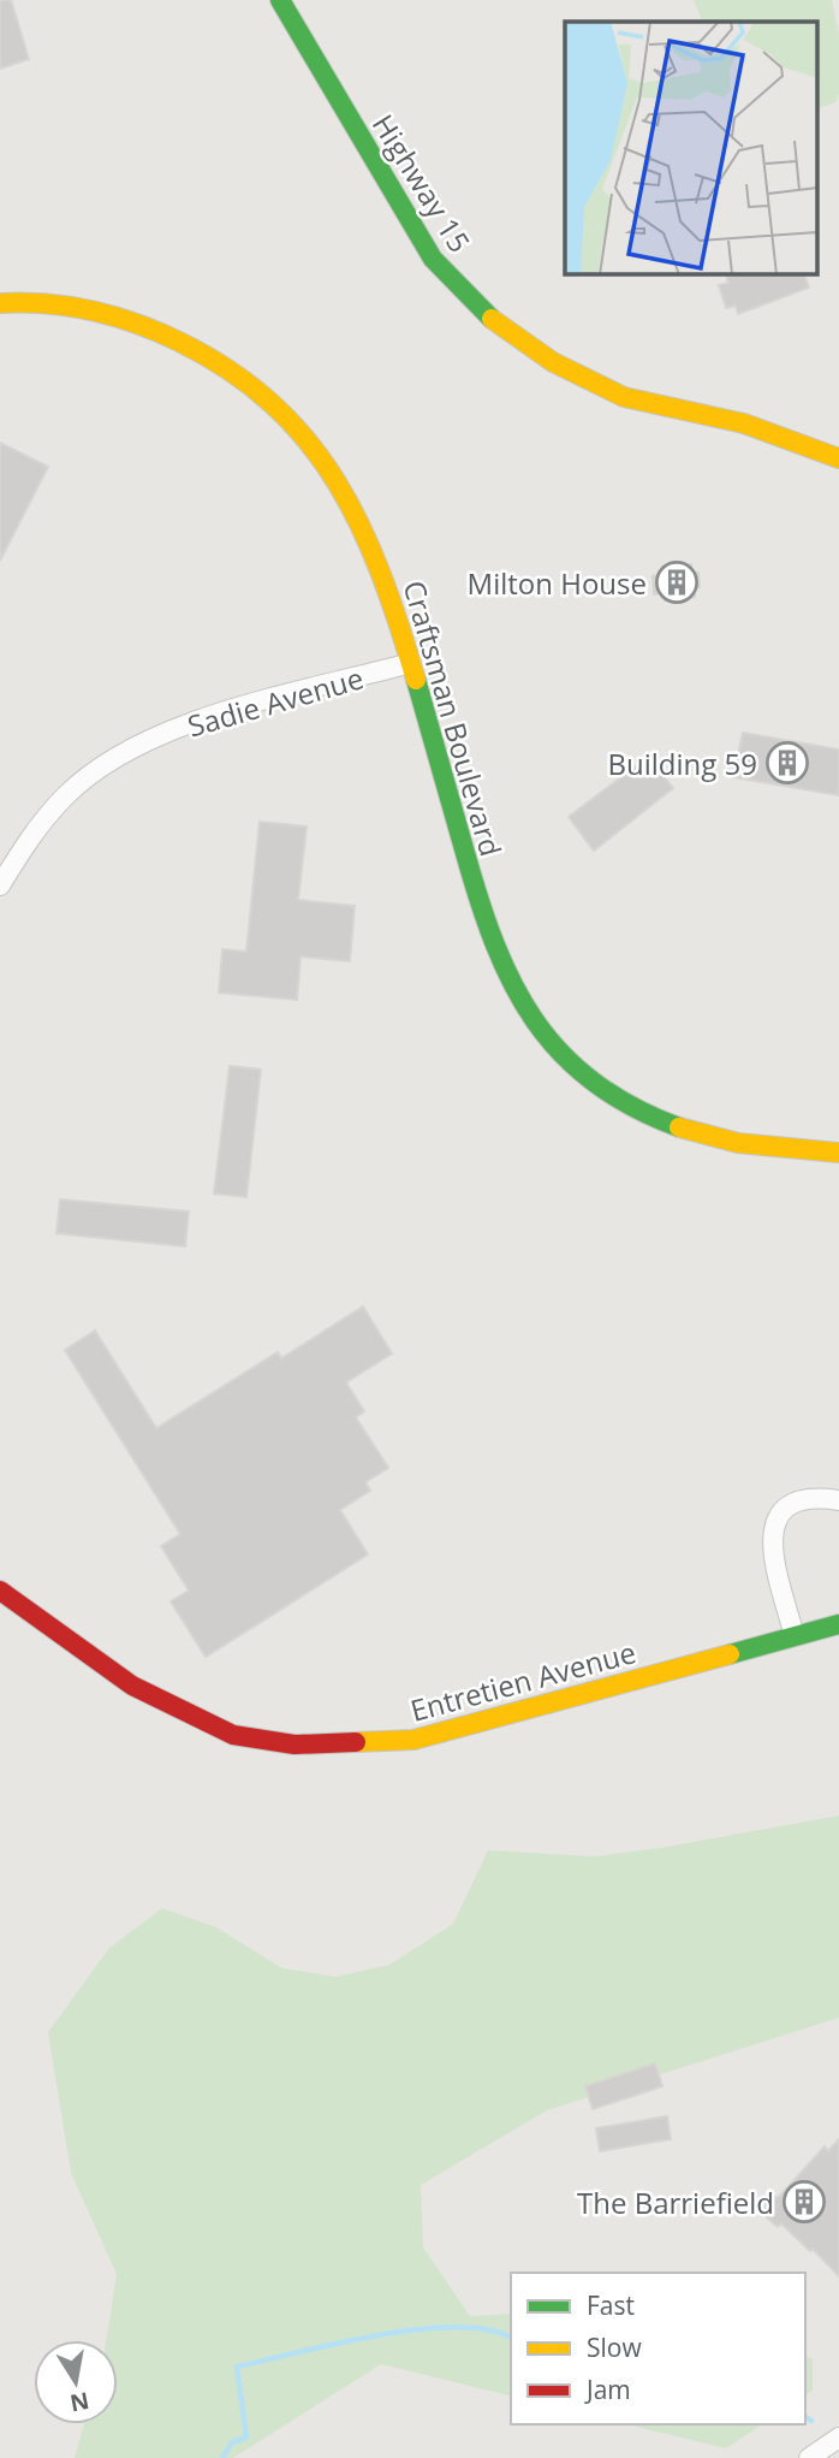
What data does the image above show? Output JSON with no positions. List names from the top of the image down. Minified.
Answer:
{"streets":{"street":["Highway 15","Sadie Avenue","Craftsman Boulevard","Entretien Avenue"]},"crossings":[["Sadie Avenue","Craftsman Boulevard"]],"places":{"building":["Milton House","Building 59","The Barriefield"]},"legend":["Fast","Slow","Jam"],"north":"bottom"}
